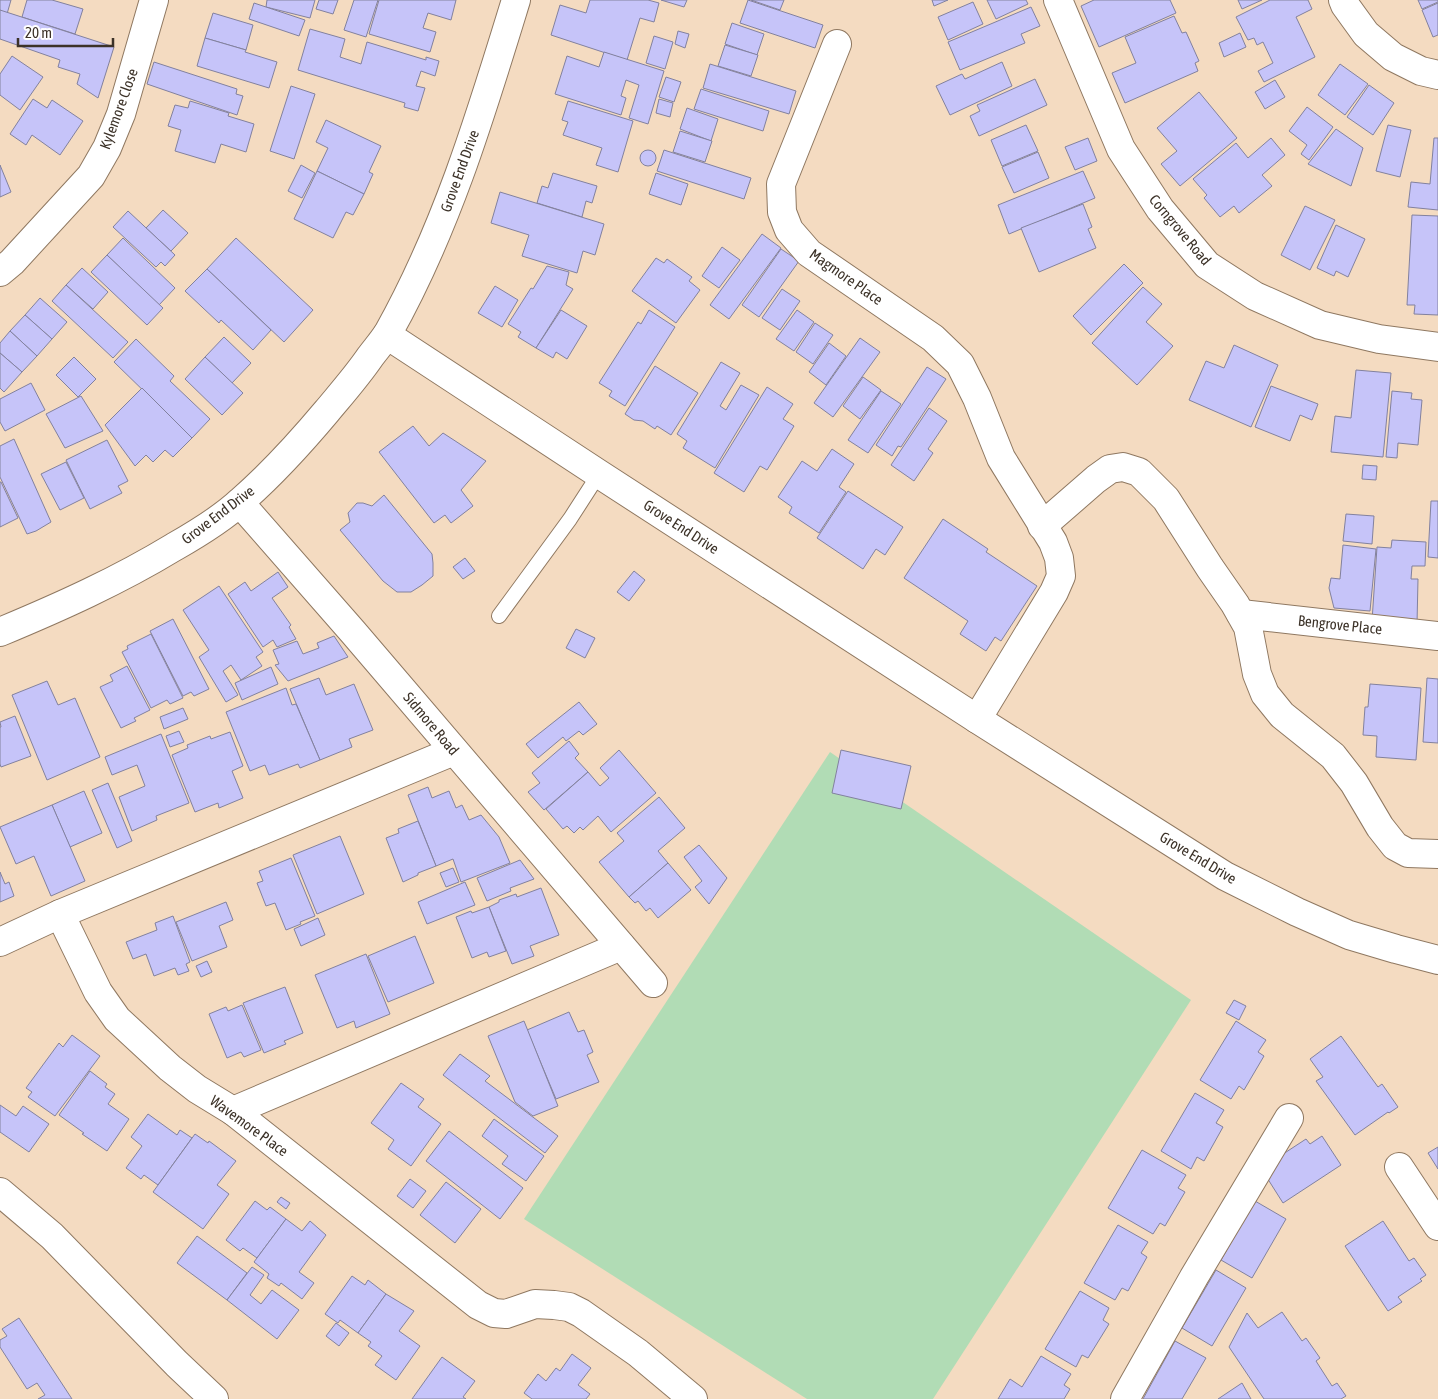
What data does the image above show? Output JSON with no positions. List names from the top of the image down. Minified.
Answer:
{"streets":{"street":["Kylemore Close","Grove End Drive","Corngrove Road","Magmore Place","Bengrove Place","Sidmore Road","Wavemore Place"]},"crossings":[["Grove End Drive","Sidmore Road"]],"scale_bar":"20 m"}
